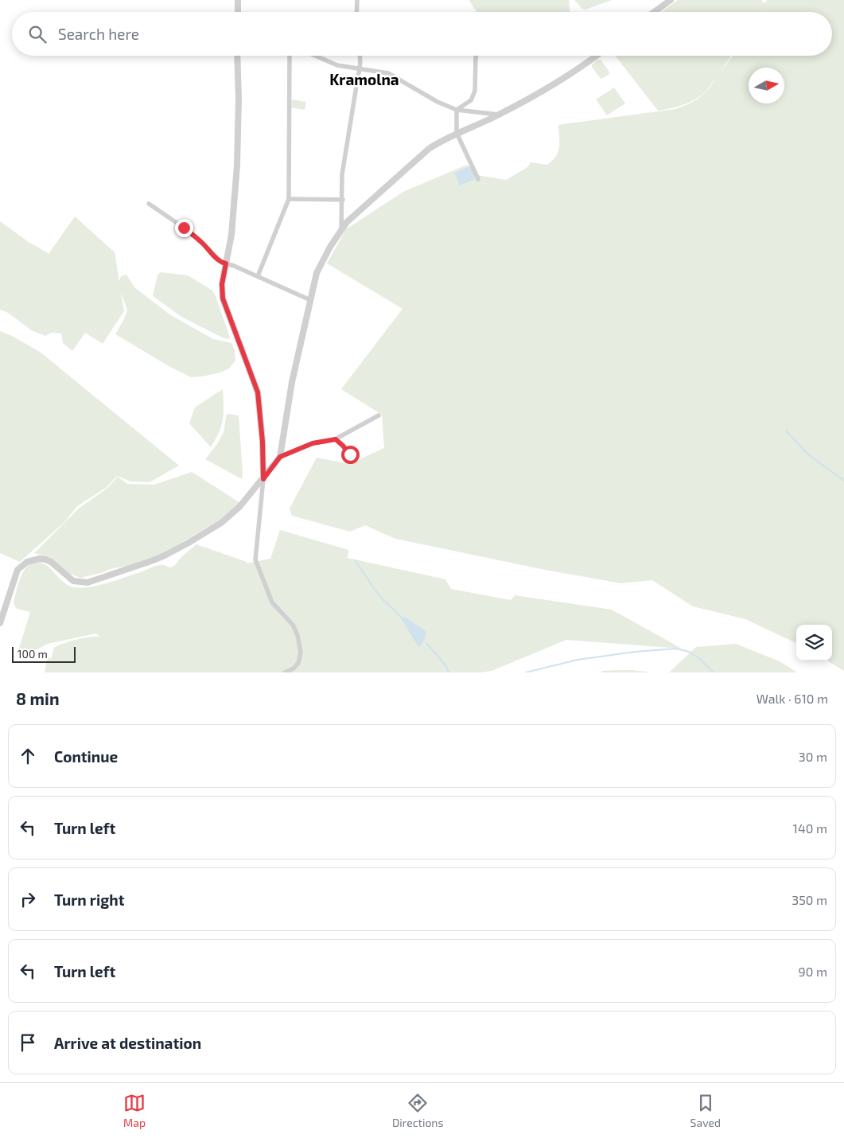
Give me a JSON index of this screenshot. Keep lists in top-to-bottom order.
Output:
{
  "districts": ["Kramolna"],
  "scale_bar": "100 m",
  "north": "right",
  "page": {
    "search": "Search here",
    "scale": "100 m",
    "heading": ["8 min", "Walk · 610 m"],
    "list": [
      ["Continue", "30 m"],
      ["Turn left", "140 m"],
      ["Turn right", "350 m"],
      ["Turn left", "90 m"],
      "Arrive at destination"
    ],
    "nav": ["Map", "Directions", "Saved"]
  }
}
